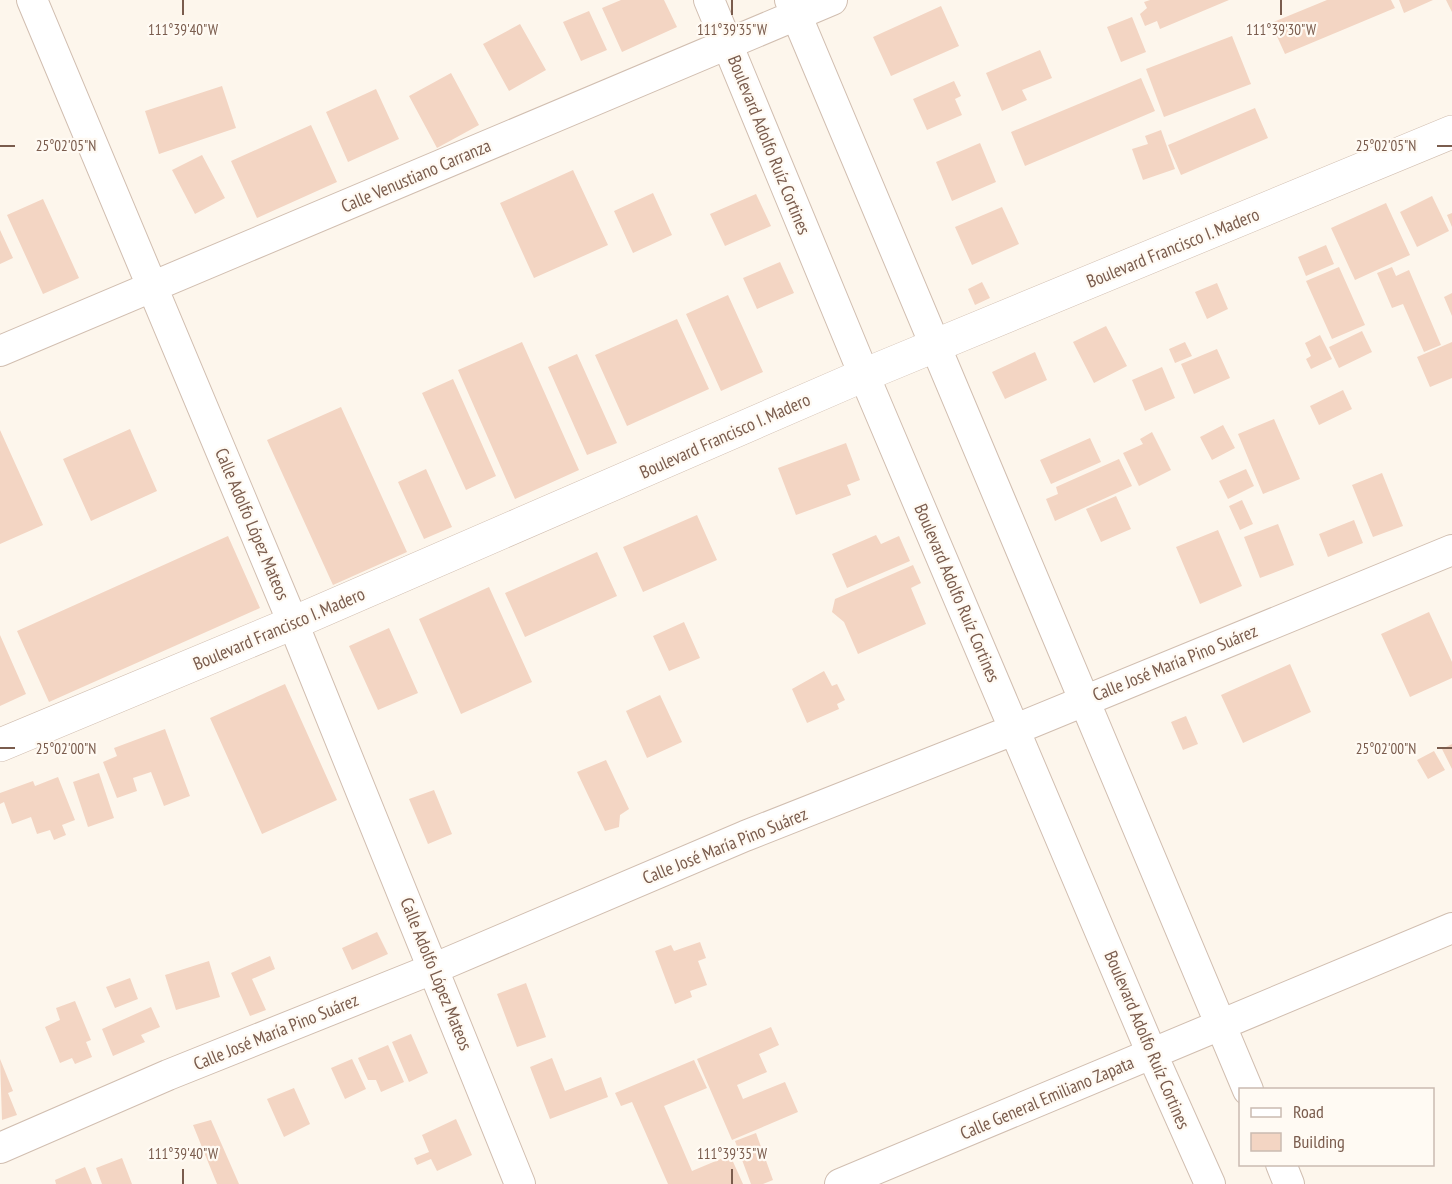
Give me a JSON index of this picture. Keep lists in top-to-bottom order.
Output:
{
  "streets": {
    "street": [
      "Boulevard Adolfo Ruíz Cortines",
      "Calle Venustiano Carranza",
      "Boulevard Francisco I. Madero",
      "Calle Adolfo López Mateos",
      "Calle José María Pino Suárez",
      "Calle General Emiliano Zapata"
    ]
  },
  "crossings": [
    ["Boulevard Adolfo Ruíz Cortines", "Calle Venustiano Carranza"],
    ["Boulevard Adolfo Ruíz Cortines", "Boulevard Francisco I. Madero"],
    ["Boulevard Adolfo Ruíz Cortines", "Calle José María Pino Suárez"],
    ["Boulevard Adolfo Ruíz Cortines", "Calle General Emiliano Zapata"],
    ["Calle Venustiano Carranza", "Calle Adolfo López Mateos"],
    ["Boulevard Francisco I. Madero", "Calle Adolfo López Mateos"],
    ["Calle Adolfo López Mateos", "Calle José María Pino Suárez"]
  ],
  "legend": ["Road", "Building"],
  "coordinates": [
    "111°39'40\"W",
    "111°39'35\"W",
    "111°39'30\"W",
    "25°02'05\"N",
    "25°02'00\"N"
  ]
}
